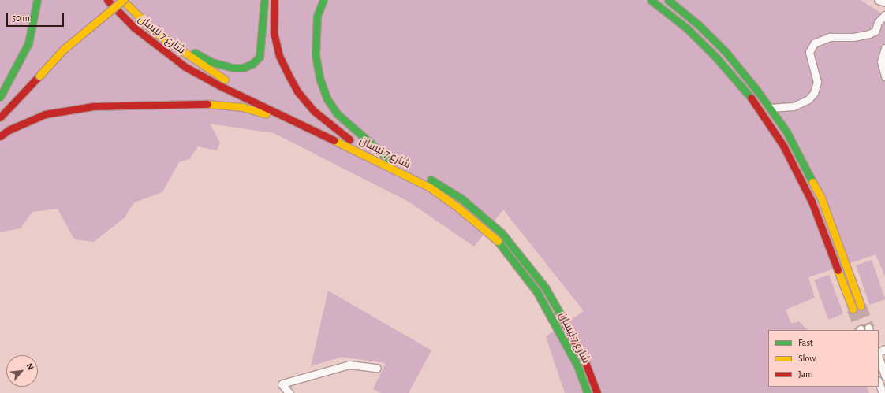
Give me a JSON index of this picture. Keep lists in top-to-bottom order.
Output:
{
  "streets": {
    "main road": ["شارع 7 نيسان"]
  },
  "legend": ["Fast", "Slow", "Jam"],
  "scale_bar": "50 m",
  "north": "top right"
}
